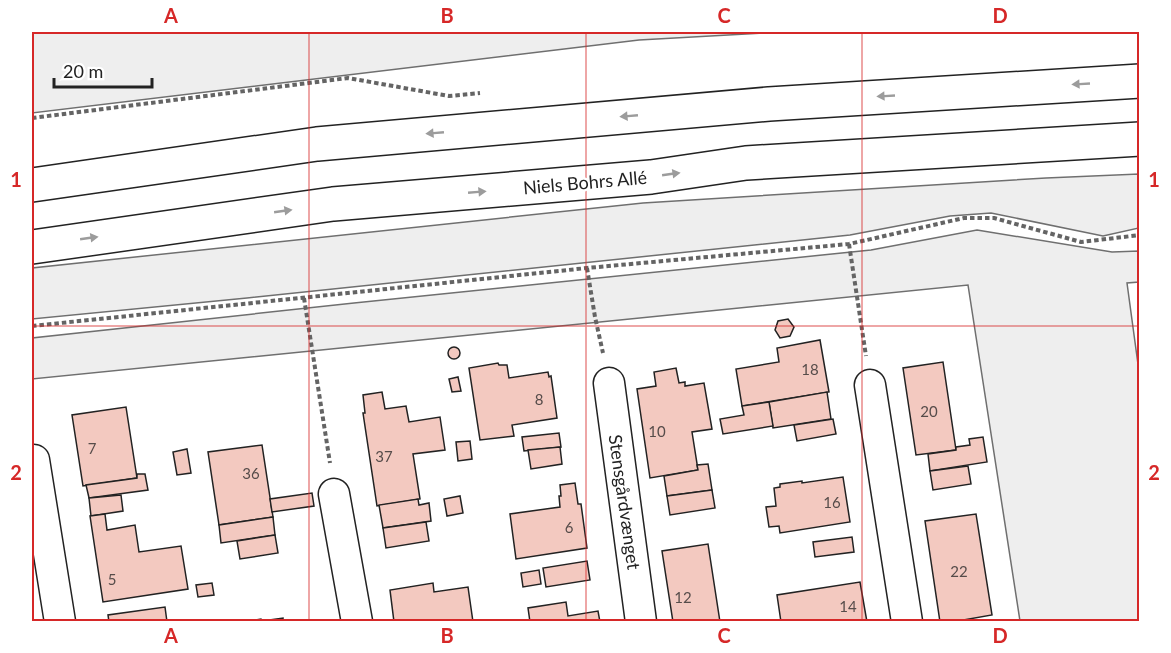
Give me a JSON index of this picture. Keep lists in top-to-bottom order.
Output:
{
  "streets": {
    "street": ["Niels Bohrs Allé", "Stensgårdvænget"]
  },
  "house_numbers": [
    "18",
    "8",
    "20",
    "10",
    "7",
    "37",
    "36",
    "16",
    "6",
    "22",
    "5",
    "12",
    "14"
  ],
  "scale_bar": "20 m",
  "grid": {
    "columns": [
      "A",
      "B",
      "C",
      "D"
    ],
    "rows": ["1", "2"]
  }
}
